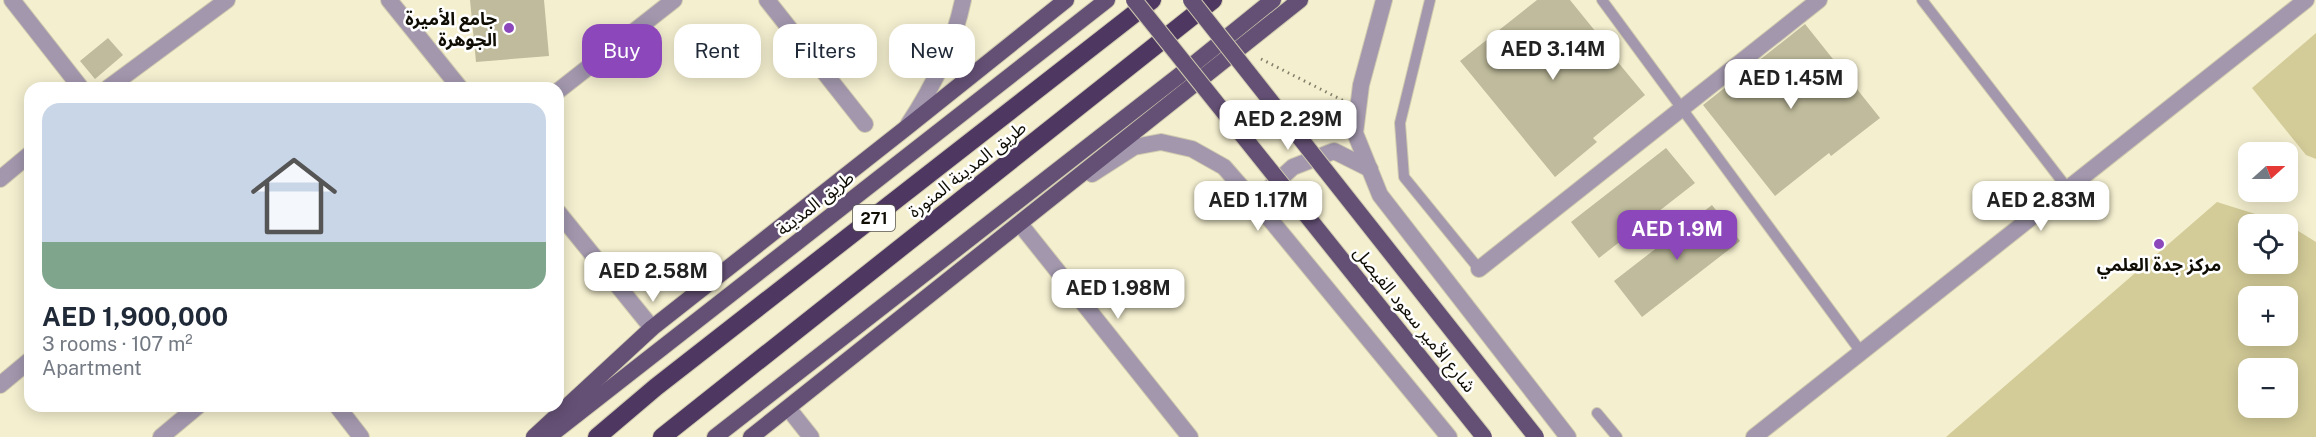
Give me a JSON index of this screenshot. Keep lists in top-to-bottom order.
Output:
{
  "streets": {
    "highway": ["طريق المدينة المنورة", "271"],
    "main road": ["طريق المدينة", "شارع الأمير سعود الفيصل"]
  },
  "places": ["جامع الأميرة الجوهرة", "مركز جدة العلمي"],
  "north": "right",
  "page": {
    "chip": [
      "Buy",
      "Rent",
      "Filters",
      "New"
    ],
    "price": [
      "AED 3.14M",
      "AED 1.45M",
      "AED 2.29M",
      "AED 1.17M",
      "AED 2.83M",
      "AED 1.9M",
      "AED 2.58M",
      "AED 1.98M"
    ],
    "list": [
      {
        "name": "AED 1,900,000",
        "note": "3 rooms · 107 m² · Apartment"
      }
    ],
    "map_buttons": ["+", "−"]
  }
}
